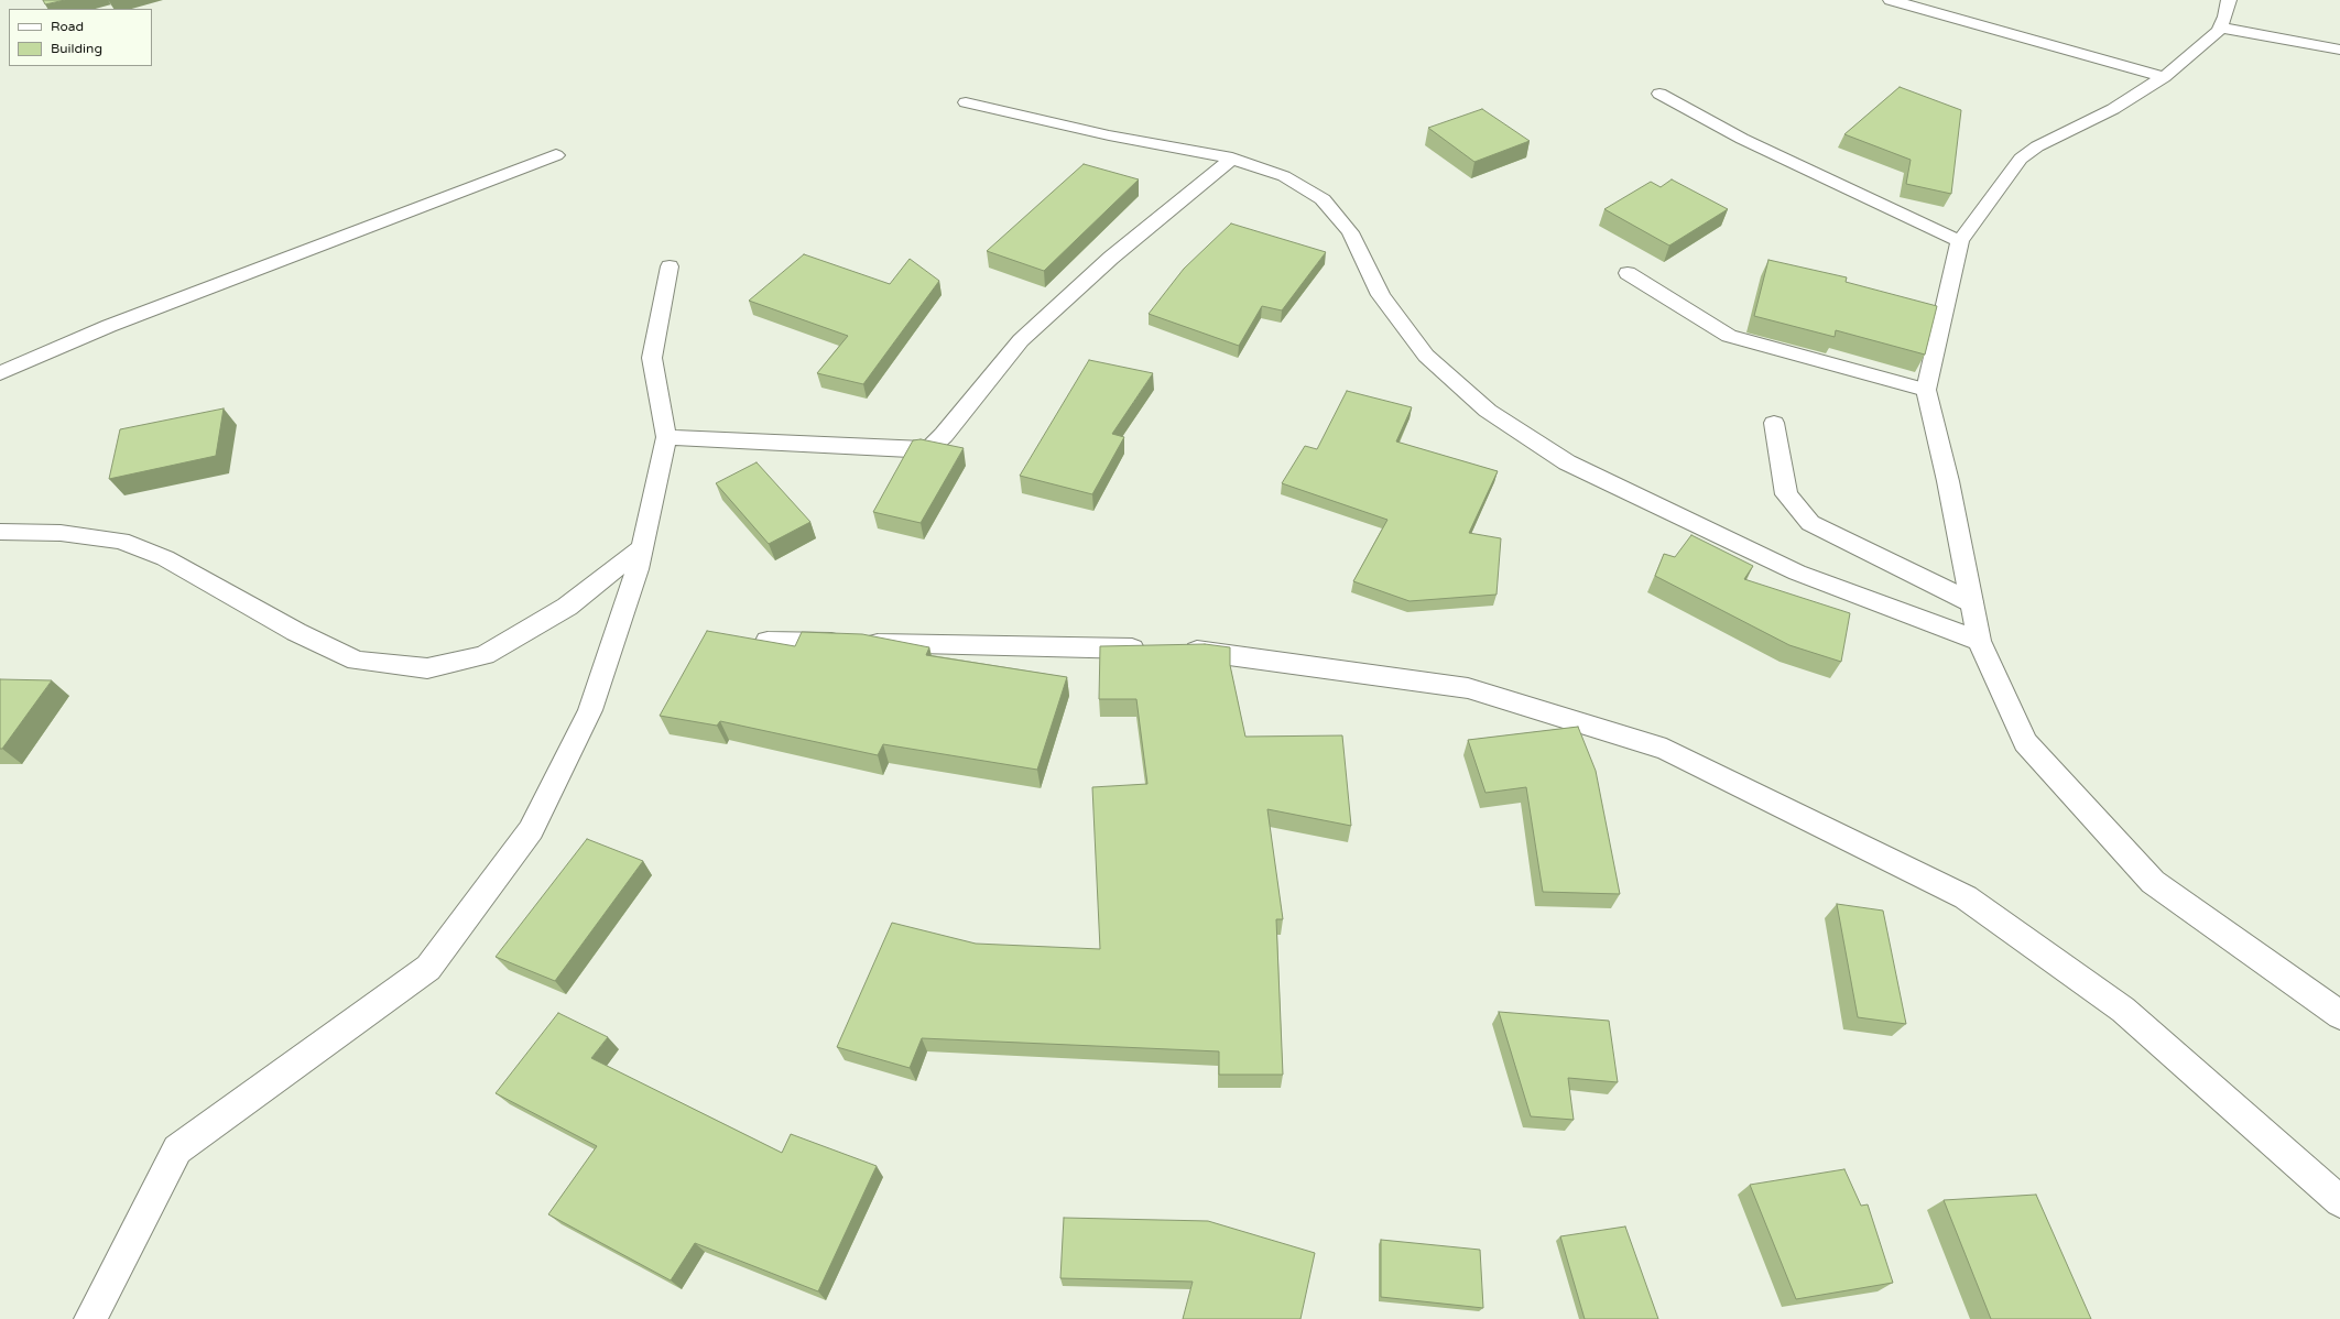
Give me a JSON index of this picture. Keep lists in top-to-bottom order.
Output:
{
  "legend": ["Road", "Building"]
}
